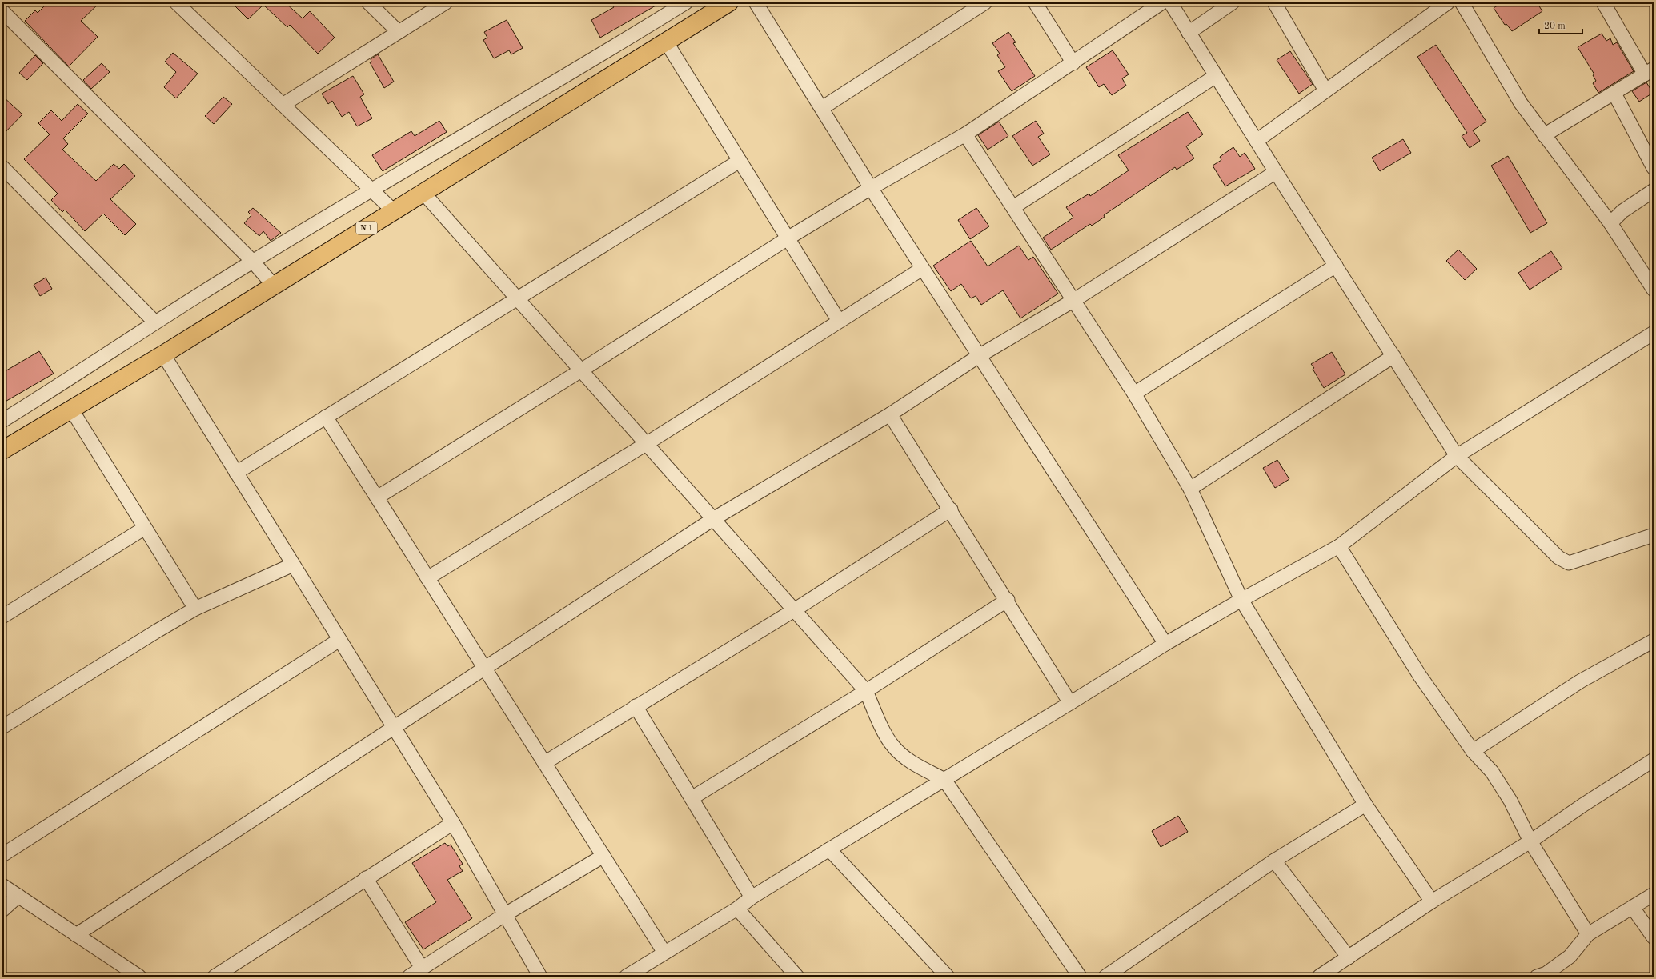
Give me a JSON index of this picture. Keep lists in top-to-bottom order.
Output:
{
  "streets": {
    "highway": ["N 1"]
  },
  "scale_bar": "20 m"
}
